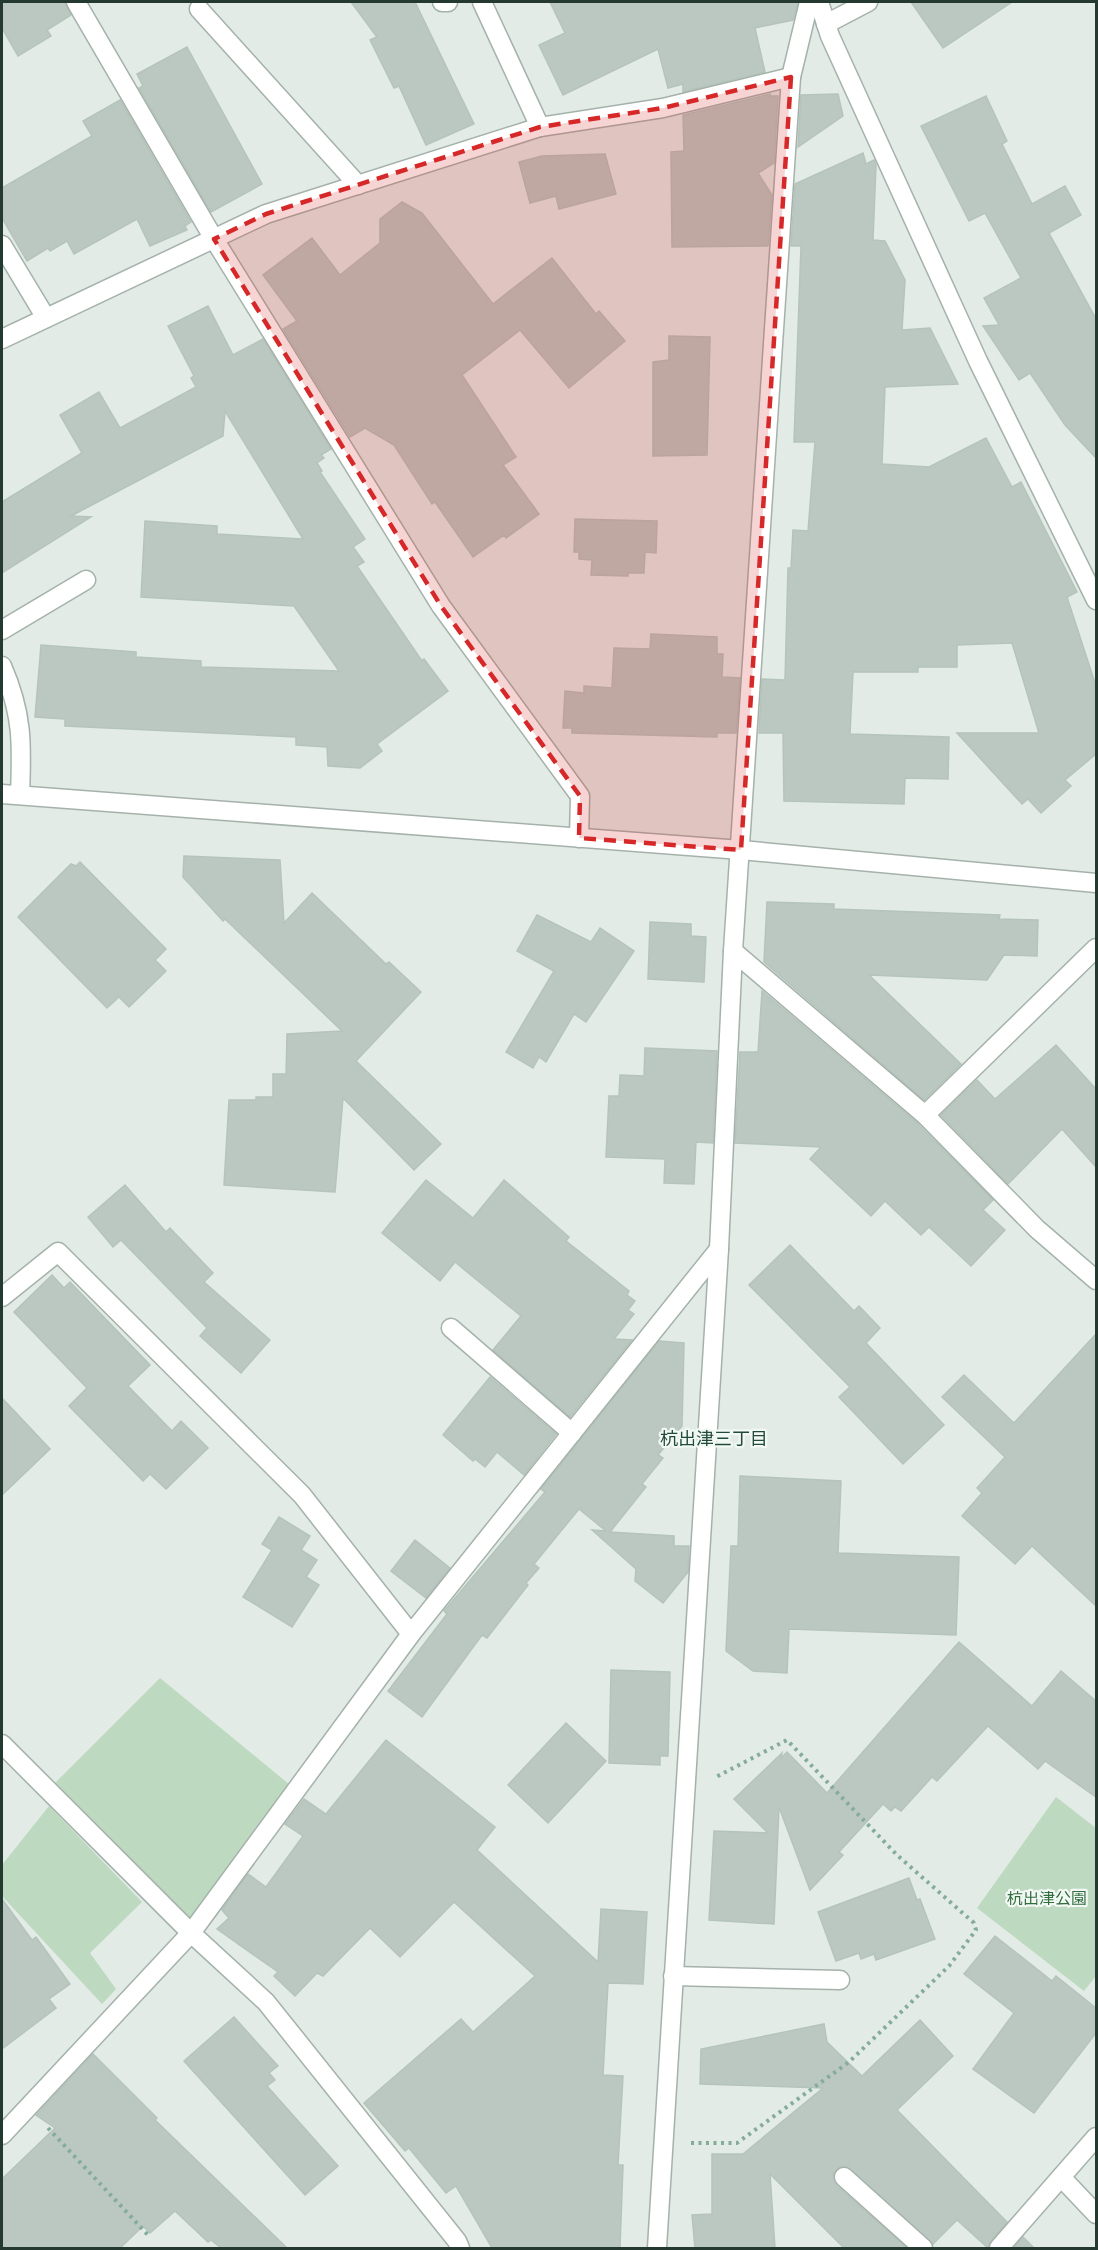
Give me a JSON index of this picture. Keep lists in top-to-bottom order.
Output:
{
  "districts": ["杭出津三丁目"],
  "parks": ["杭出津公園"]
}
